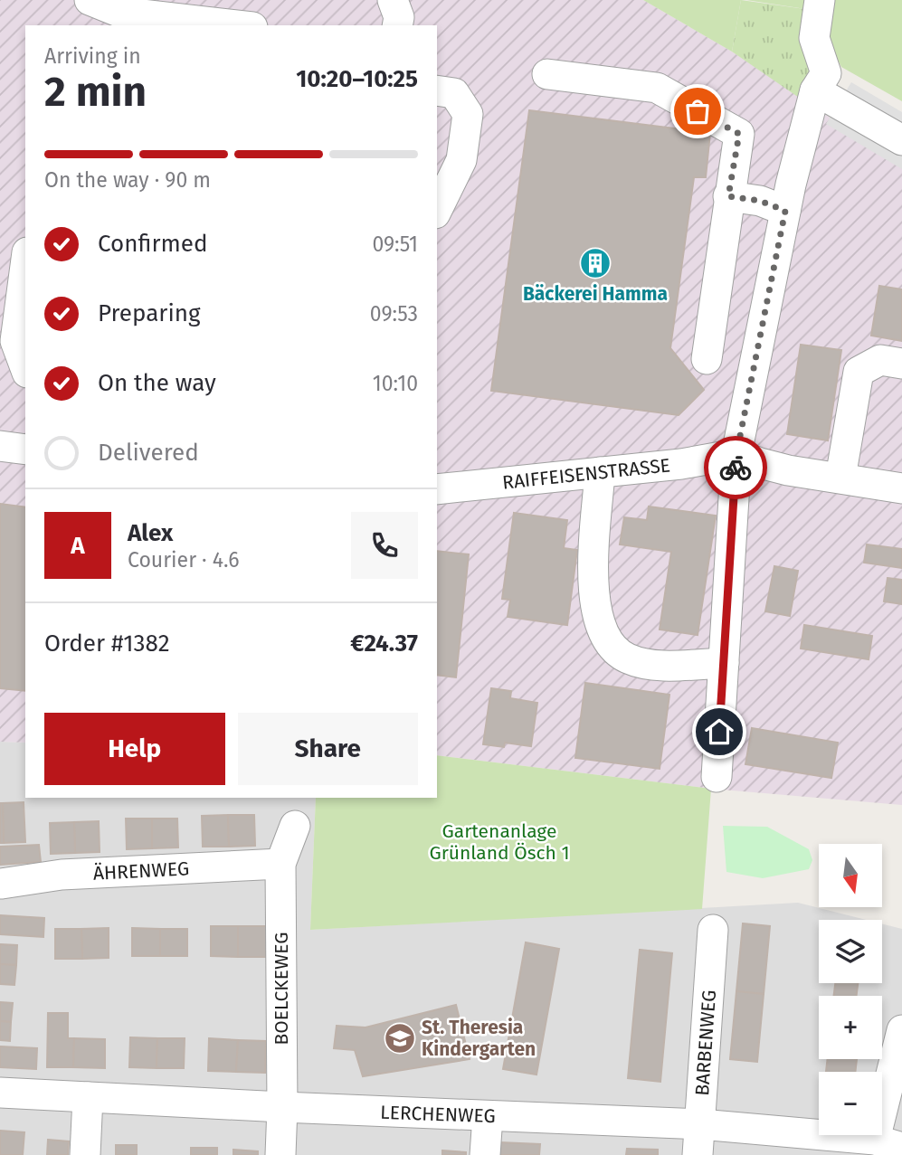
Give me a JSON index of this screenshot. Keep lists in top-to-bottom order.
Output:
{
  "streets": {
    "street": [
      "RAIFFEISENSTRASSE",
      "ÄHRENWEG",
      "BOELCKEWEG",
      "BARBENWEG",
      "LERCHENWEG"
    ]
  },
  "crossings": [
    ["ÄHRENWEG", "BOELCKEWEG"],
    ["BOELCKEWEG", "LERCHENWEG"],
    ["BARBENWEG", "LERCHENWEG"]
  ],
  "parks": ["Gartenanlage Grünland Ösch 1"],
  "places": {
    "building": ["Bäckerei Hamma"],
    "school or university": ["St. Theresia Kindergarten"]
  },
  "north": "bottom",
  "page": {
    "heading": ["2 min", "Arriving in", "10:20–10:25"],
    "panel": [
      "Alex",
      "Courier · 4.6",
      "Order #1382",
      "€24.37"
    ],
    "bar": "On the way · 90 m",
    "list": [
      ["Confirmed", "09:51"],
      ["Preparing", "09:53"],
      ["On the way", "10:10"],
      "Delivered"
    ],
    "round": "A",
    "buttons": ["Help", "Share"],
    "map_buttons": ["+", "−"]
  }
}
